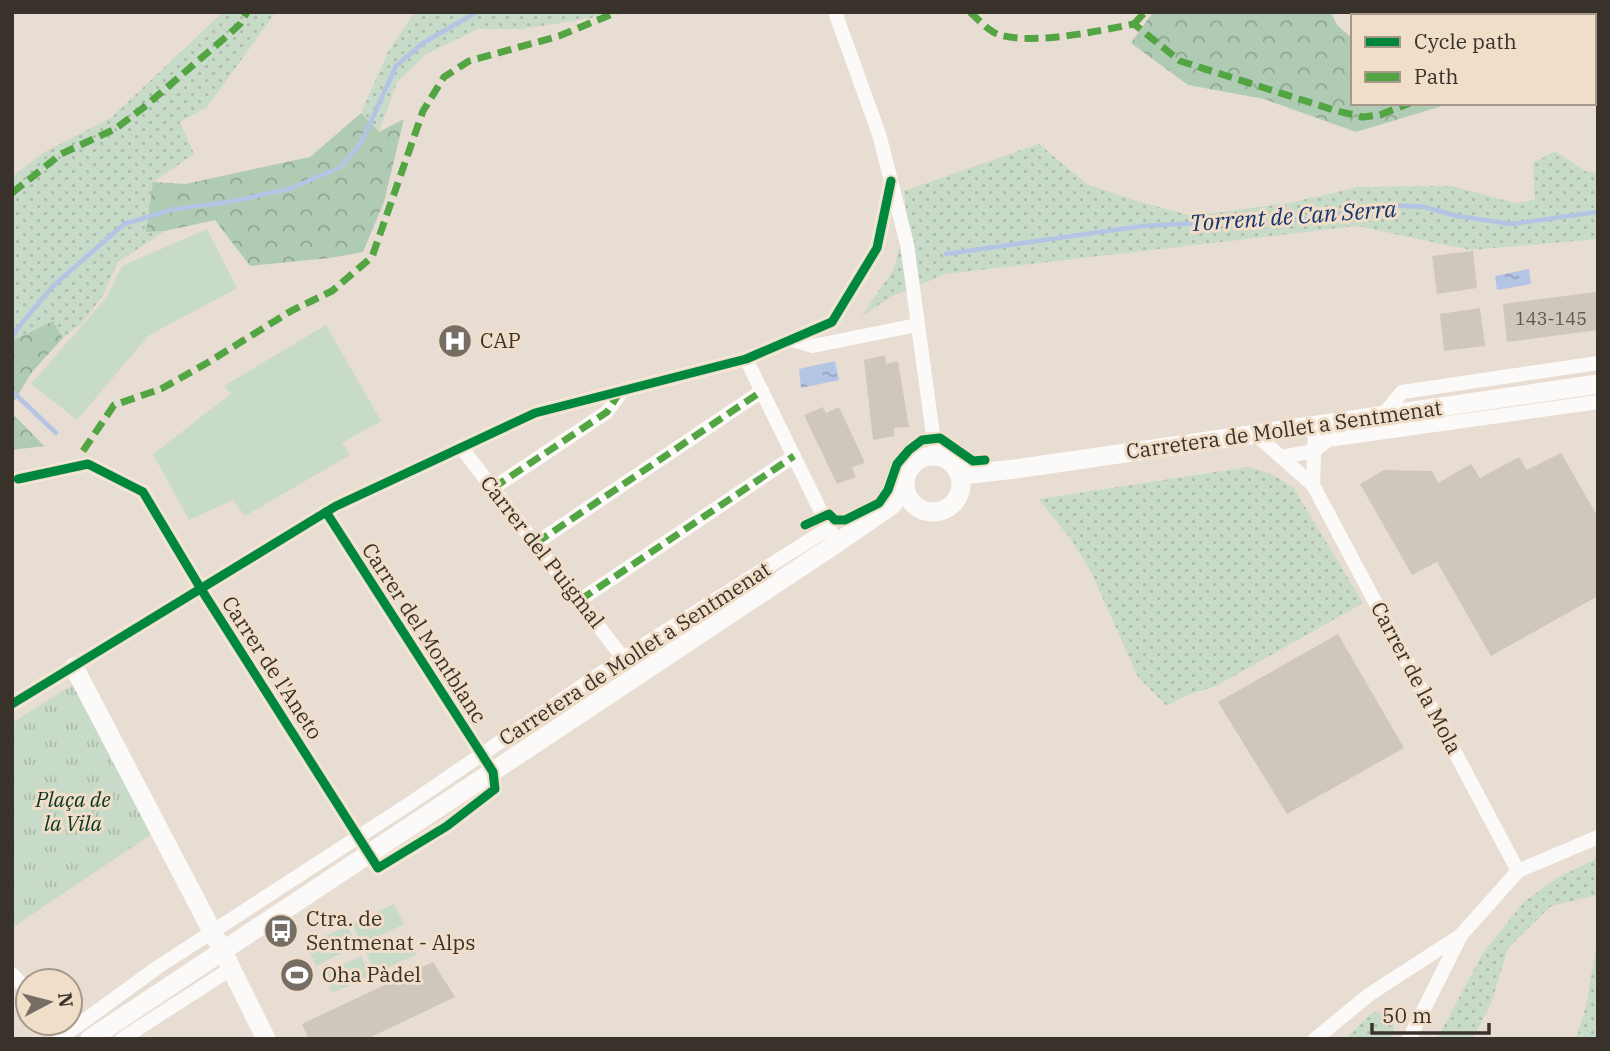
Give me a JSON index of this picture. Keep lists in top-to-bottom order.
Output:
{
  "streets": {
    "street": [
      "Carretera de Mollet a Sentmenat",
      "Carrer del Puigmal",
      "Carrer del Montblanc",
      "Carrer de l'Aneto",
      "Carrer de la Mola"
    ]
  },
  "crossings": [
    ["Carretera de Mollet a Sentmenat", "Carrer del Puigmal"],
    ["Carretera de Mollet a Sentmenat", "Carrer del Montblanc"],
    ["Carretera de Mollet a Sentmenat", "Carrer de l'Aneto"],
    ["Carretera de Mollet a Sentmenat", "Carrer de la Mola"]
  ],
  "water": ["Torrent de Can Serra"],
  "parks": ["Plaça de la Vila"],
  "places": {
    "hospital": ["CAP"],
    "bus stop": ["Ctra. de Sentmenat - Alps"],
    "sports": ["Oha Pàdel"]
  },
  "house_numbers": ["143-145"],
  "legend": ["Cycle path", "Path"],
  "scale_bar": "50 m",
  "north": "right"
}
